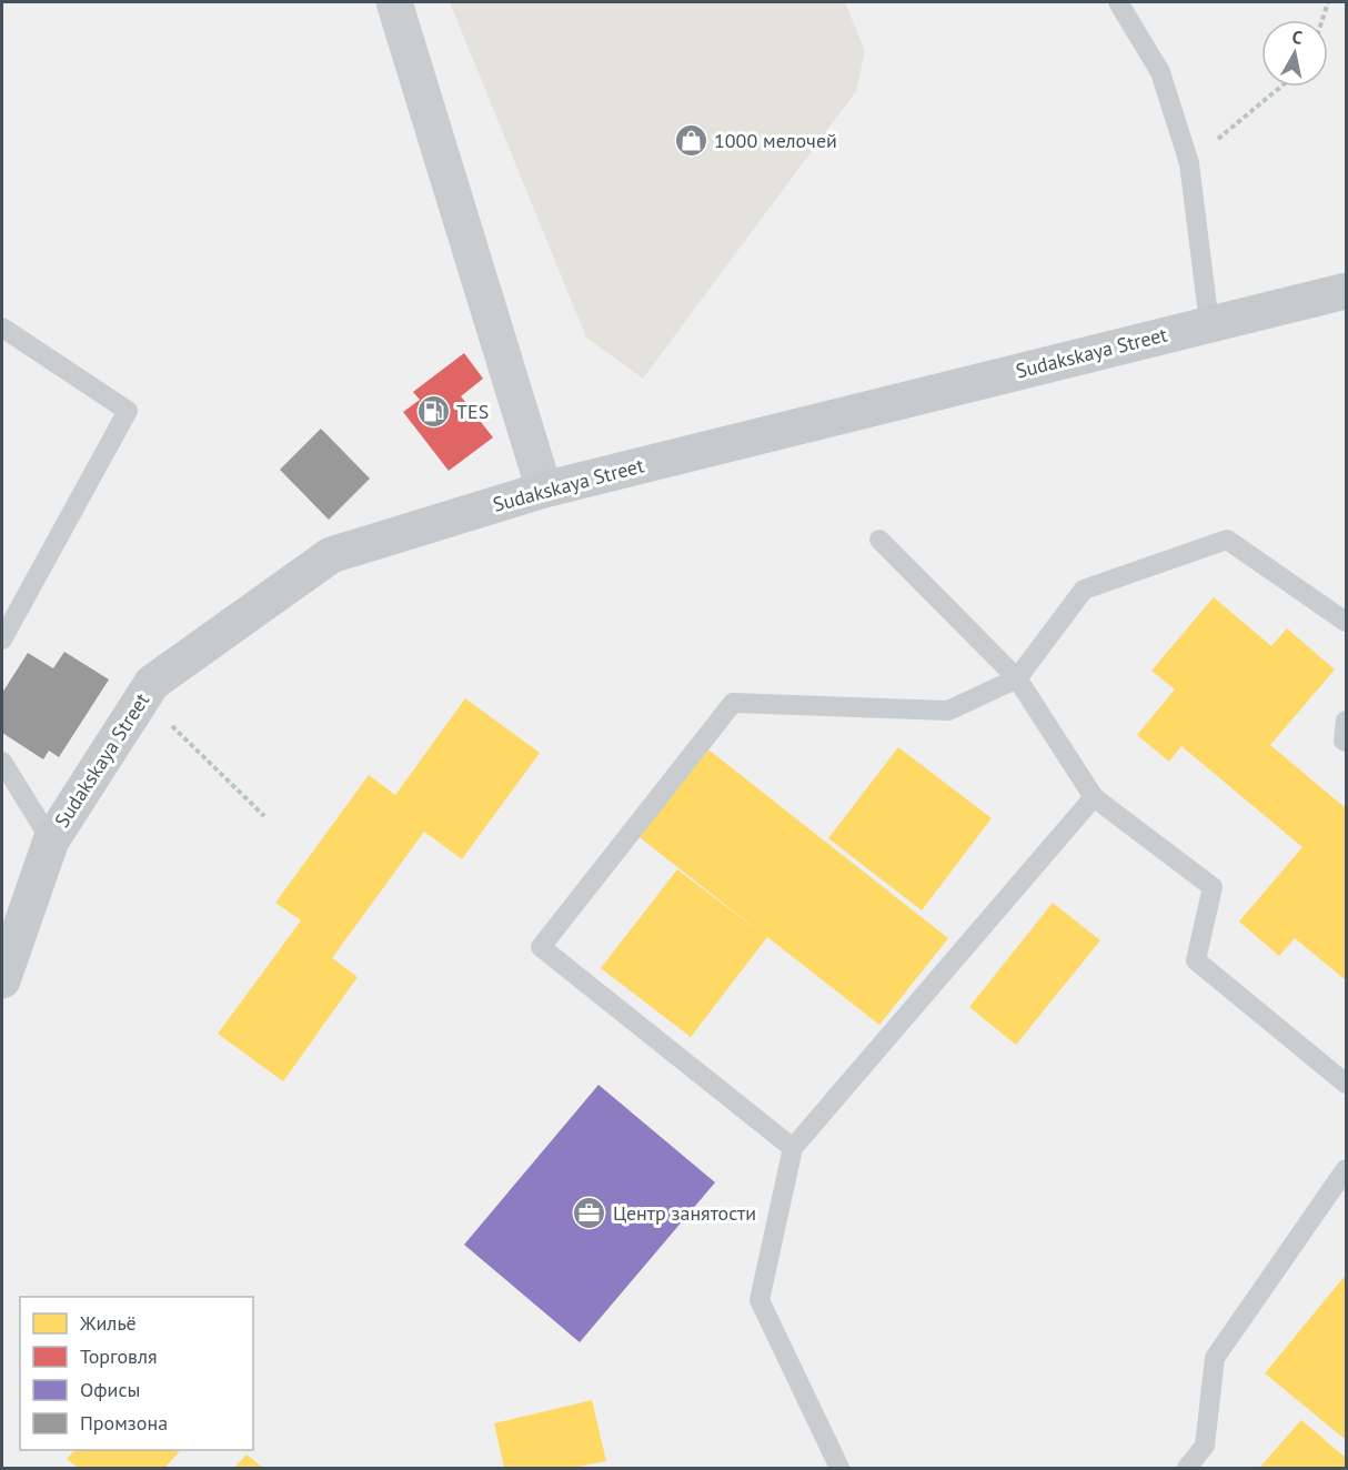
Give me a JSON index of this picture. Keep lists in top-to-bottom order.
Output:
{
  "streets": {
    "main road": ["Sudakskaya Street"]
  },
  "places": {
    "shop": ["1000 мелочей"],
    "fuel station": ["TES"],
    "office": ["Центр занятости"]
  },
  "legend": [
    "Жильё",
    "Торговля",
    "Офисы",
    "Промзона"
  ],
  "north": "top"
}
